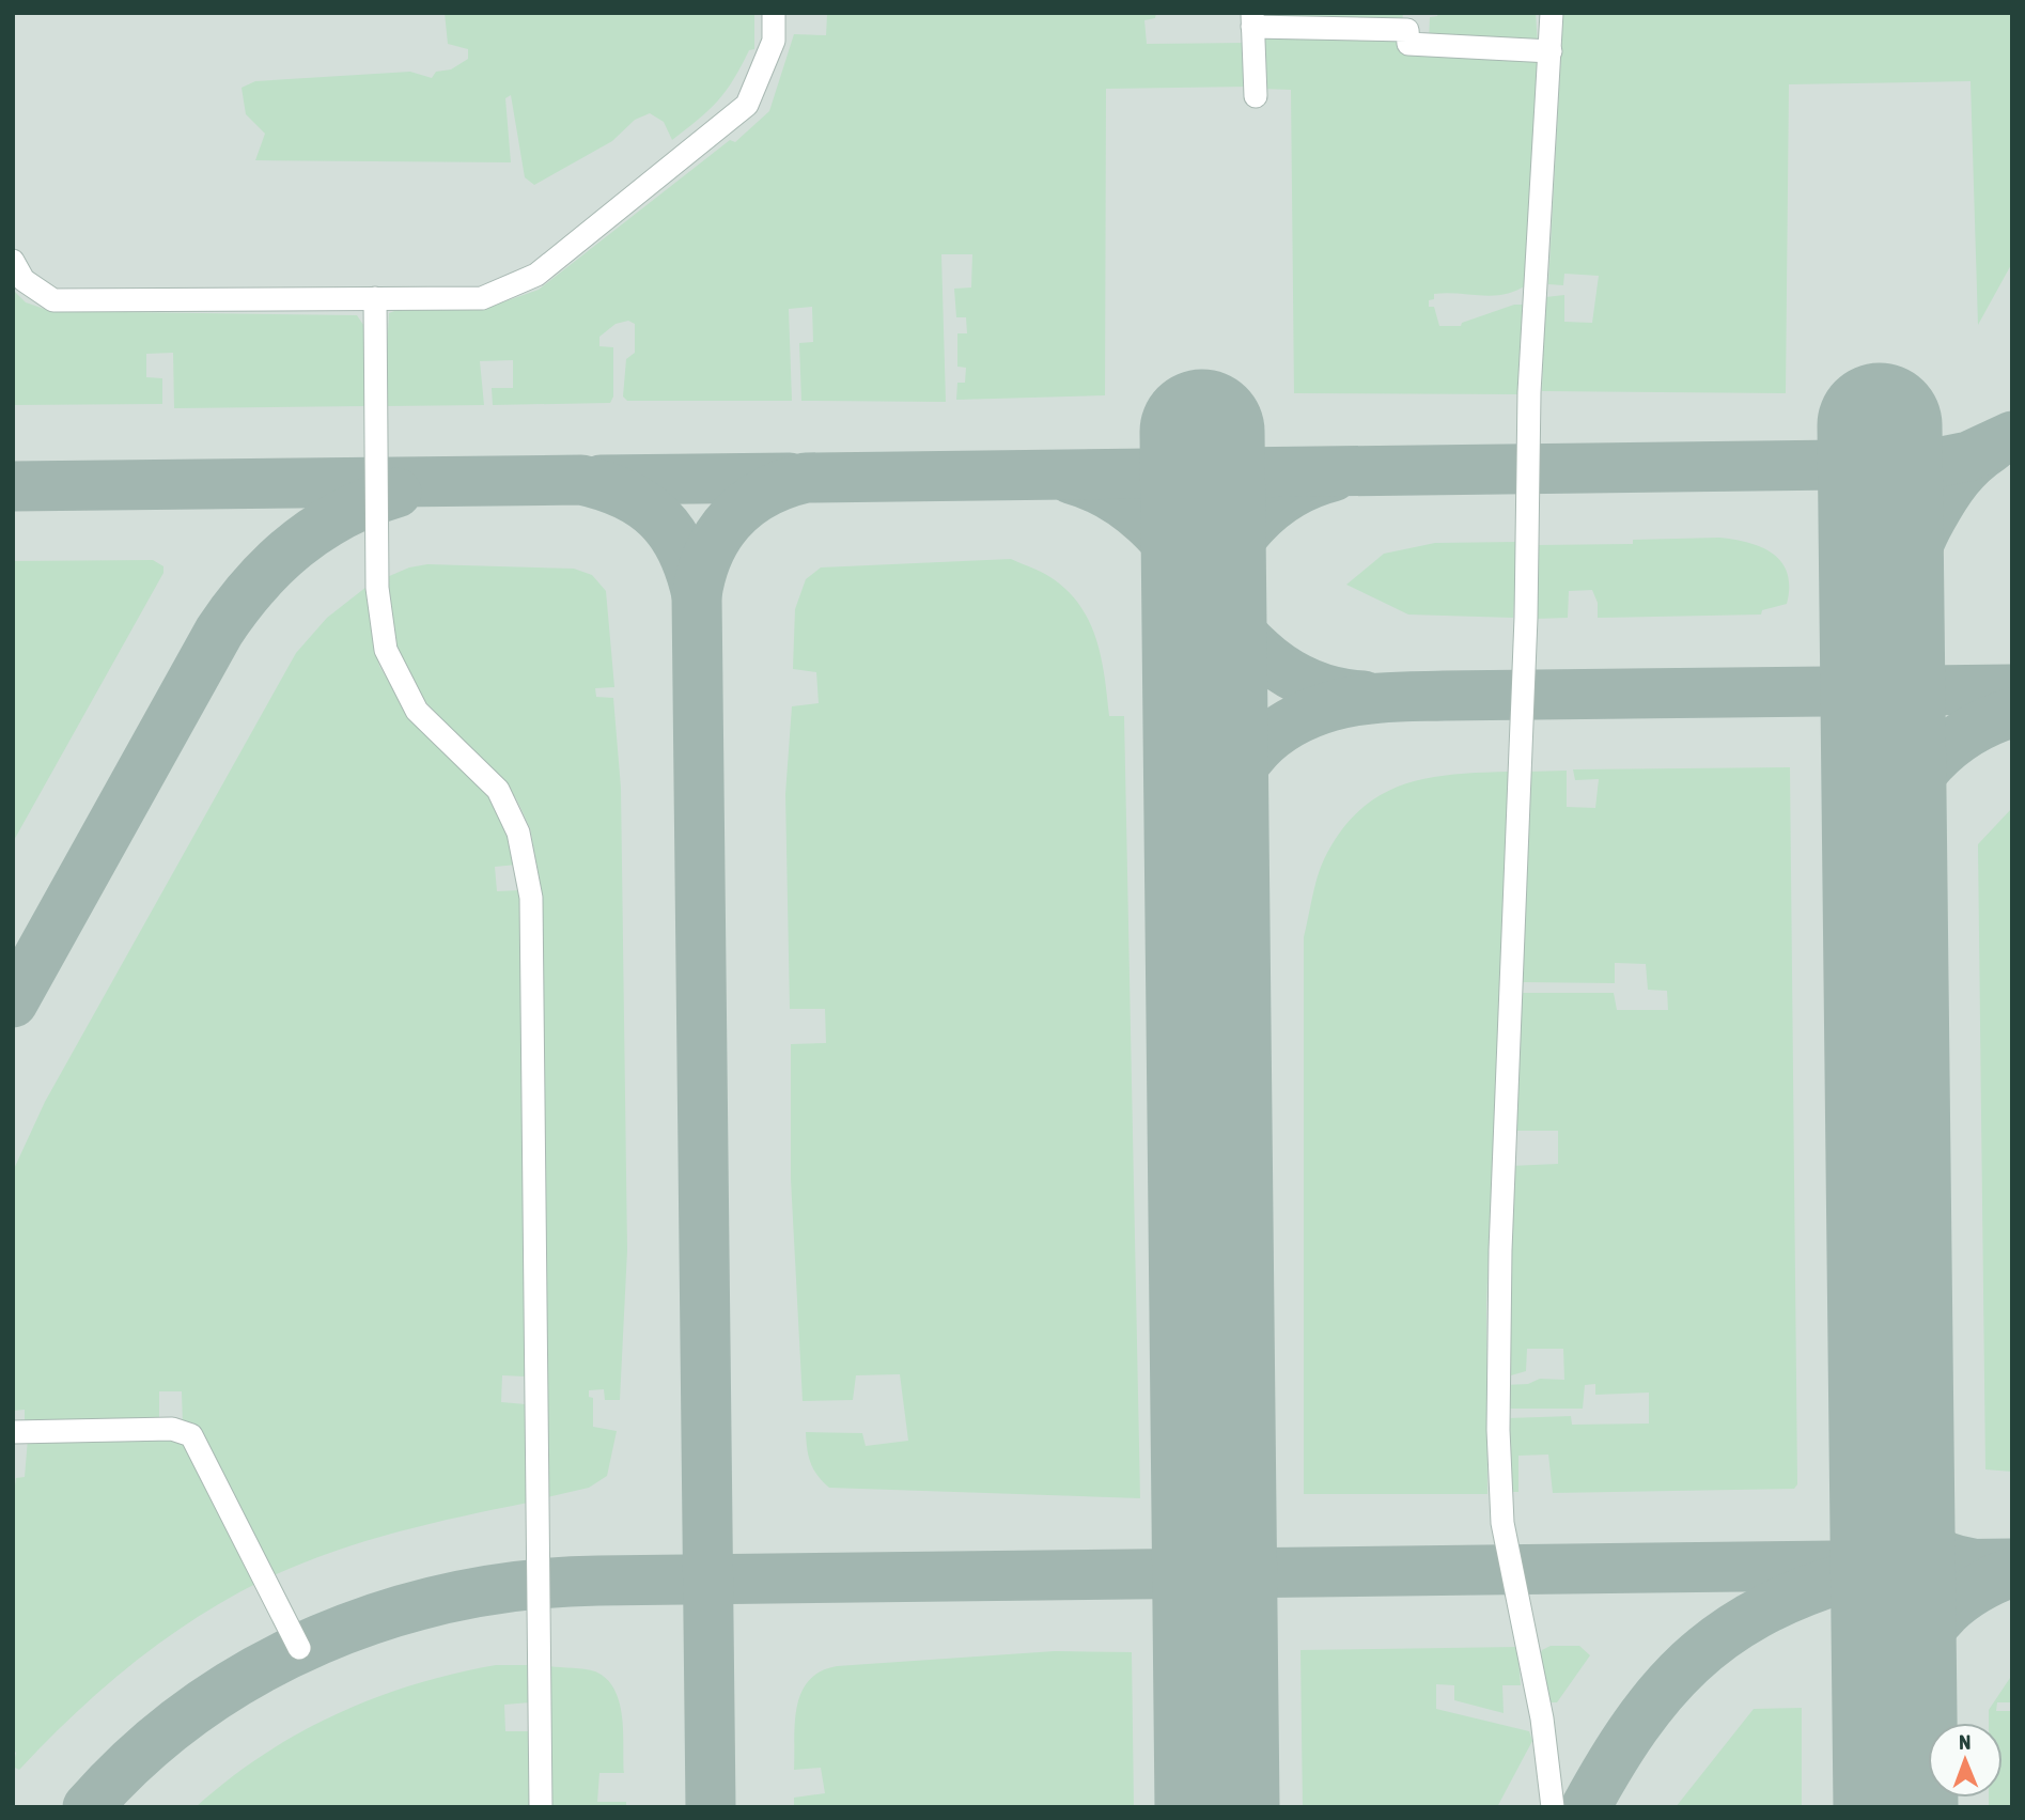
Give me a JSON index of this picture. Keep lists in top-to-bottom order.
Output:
{
  "north": "top"
}
